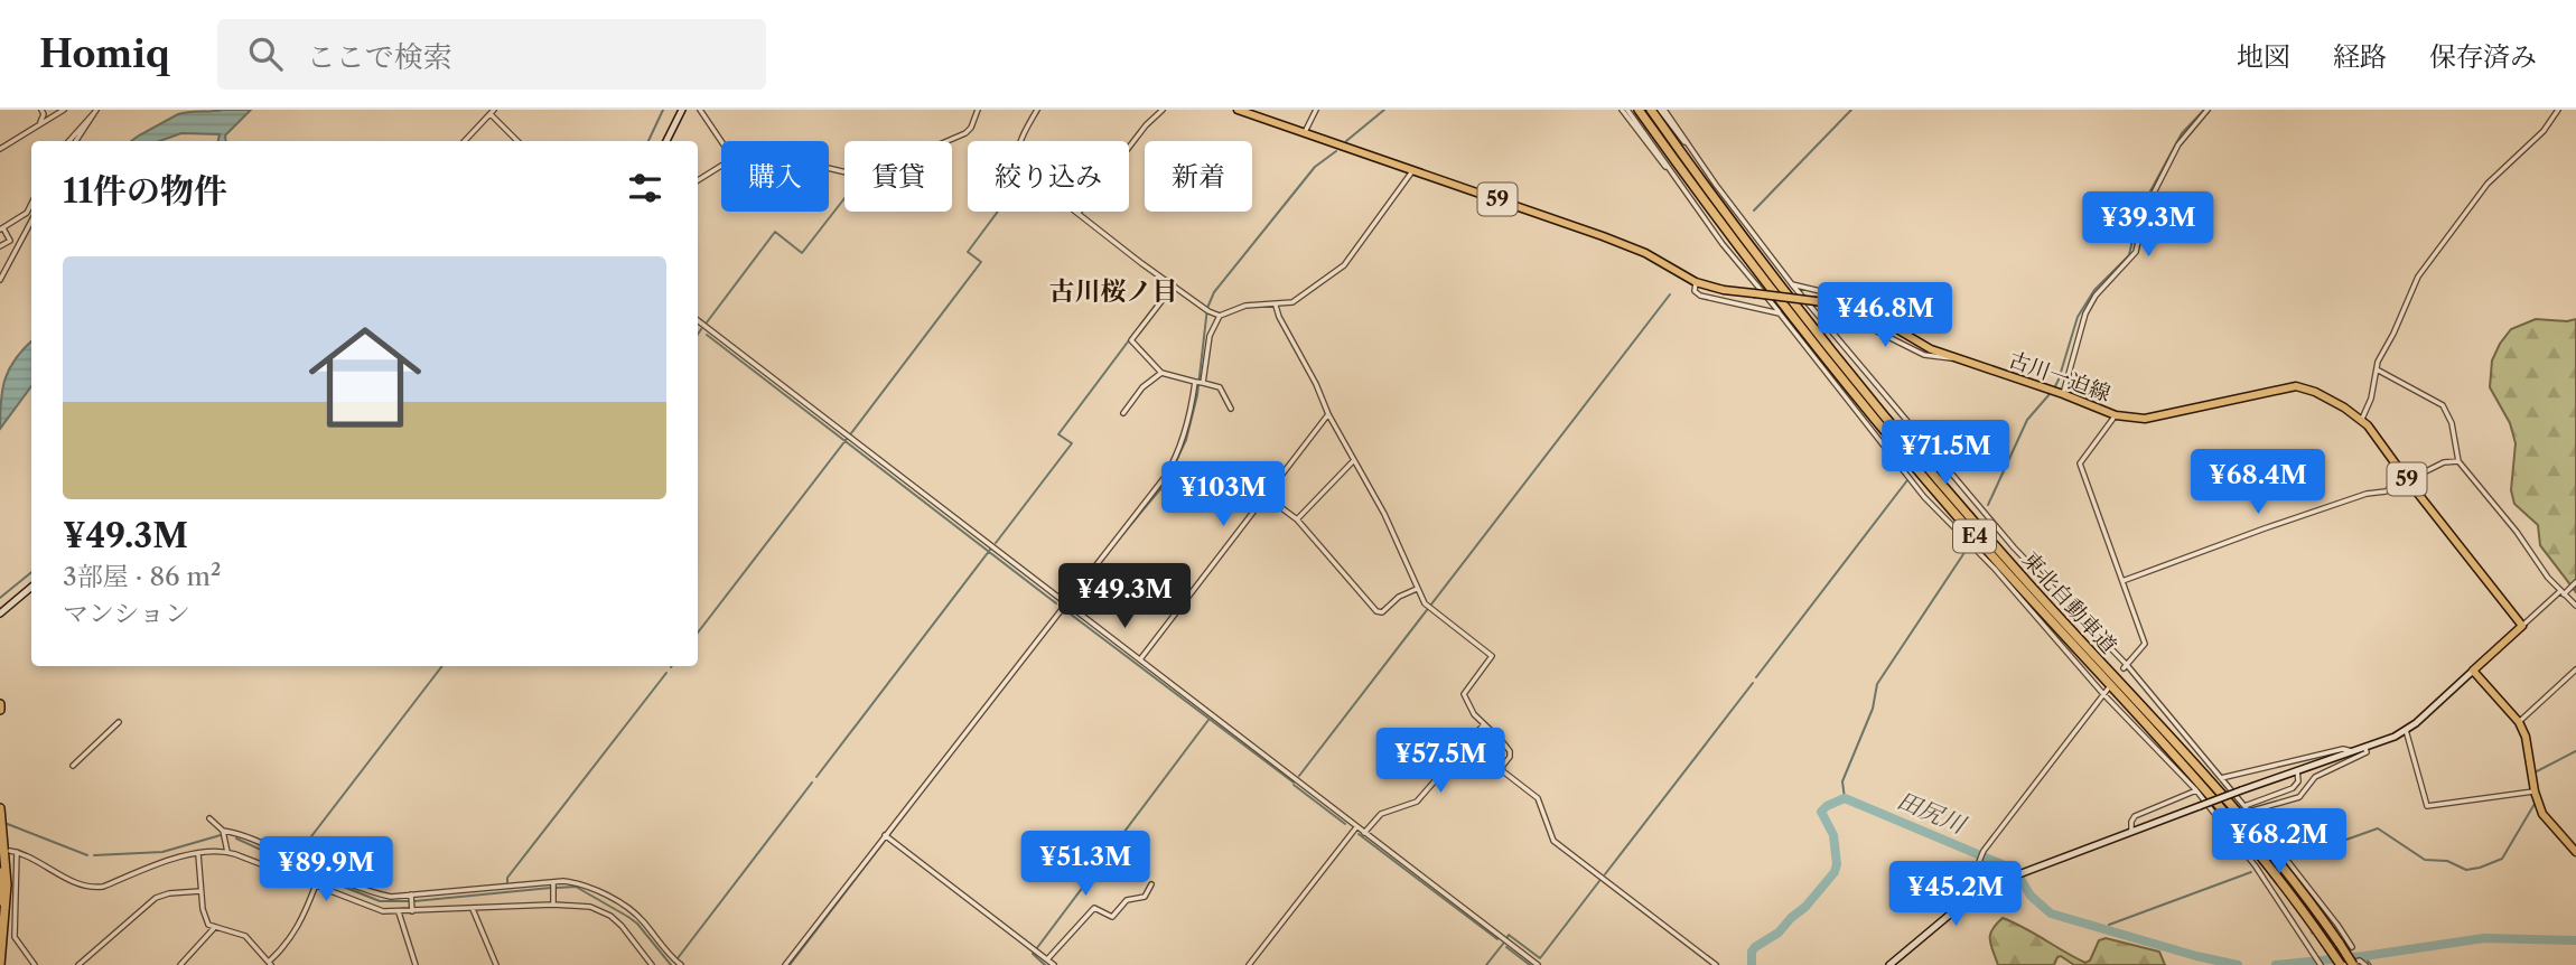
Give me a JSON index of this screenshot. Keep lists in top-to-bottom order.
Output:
{
  "streets": {
    "highway": ["E4", "東北自動車道"],
    "main road": ["59", "古川一迫線"]
  },
  "districts": ["古川桜ノ目"],
  "water": ["田尻川"],
  "page": {
    "header": "Homiq",
    "search": "ここで検索",
    "nav": ["地図", "経路", "保存済み"],
    "chip": [
      "購入",
      "賃貸",
      "絞り込み",
      "新着"
    ],
    "heading": "11件の物件",
    "price": [
      "¥39.3M",
      "¥46.8M",
      "¥71.5M",
      "¥68.4M",
      "¥103M",
      "¥49.3M",
      "¥57.5M",
      "¥68.2M",
      "¥51.3M",
      "¥89.9M",
      "¥45.2M"
    ],
    "list": [
      {
        "name": "¥49.3M",
        "note": "3部屋 · 86 m² · マンション"
      }
    ]
  }
}
